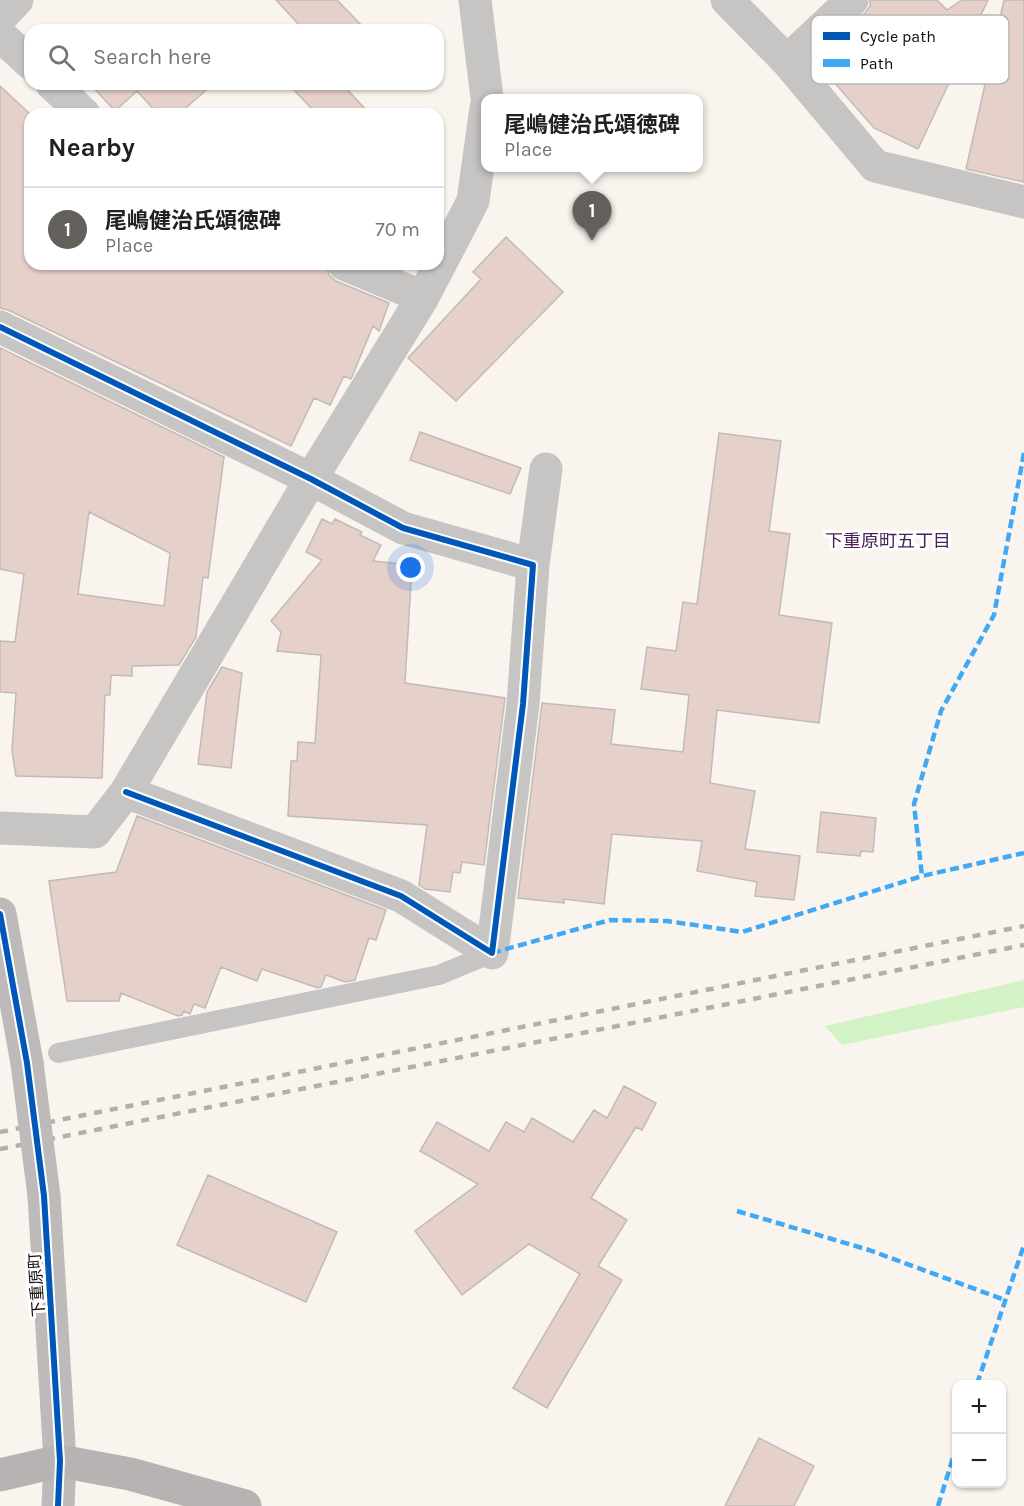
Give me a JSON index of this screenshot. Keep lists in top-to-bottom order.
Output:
{
  "streets": {
    "street": ["下重原町"]
  },
  "districts": ["下重原町五丁目"],
  "legend": ["Cycle path", "Path"],
  "page": {
    "search": "Search here",
    "popup": ["尾嶋健治氏頌徳碑", "Place"],
    "heading": "Nearby",
    "list": [
      {
        "mark": "1",
        "name": "尾嶋健治氏頌徳碑",
        "note": "Place",
        "value": "70 m"
      }
    ],
    "pins": "1",
    "map_buttons": ["+", "−"]
  }
}
